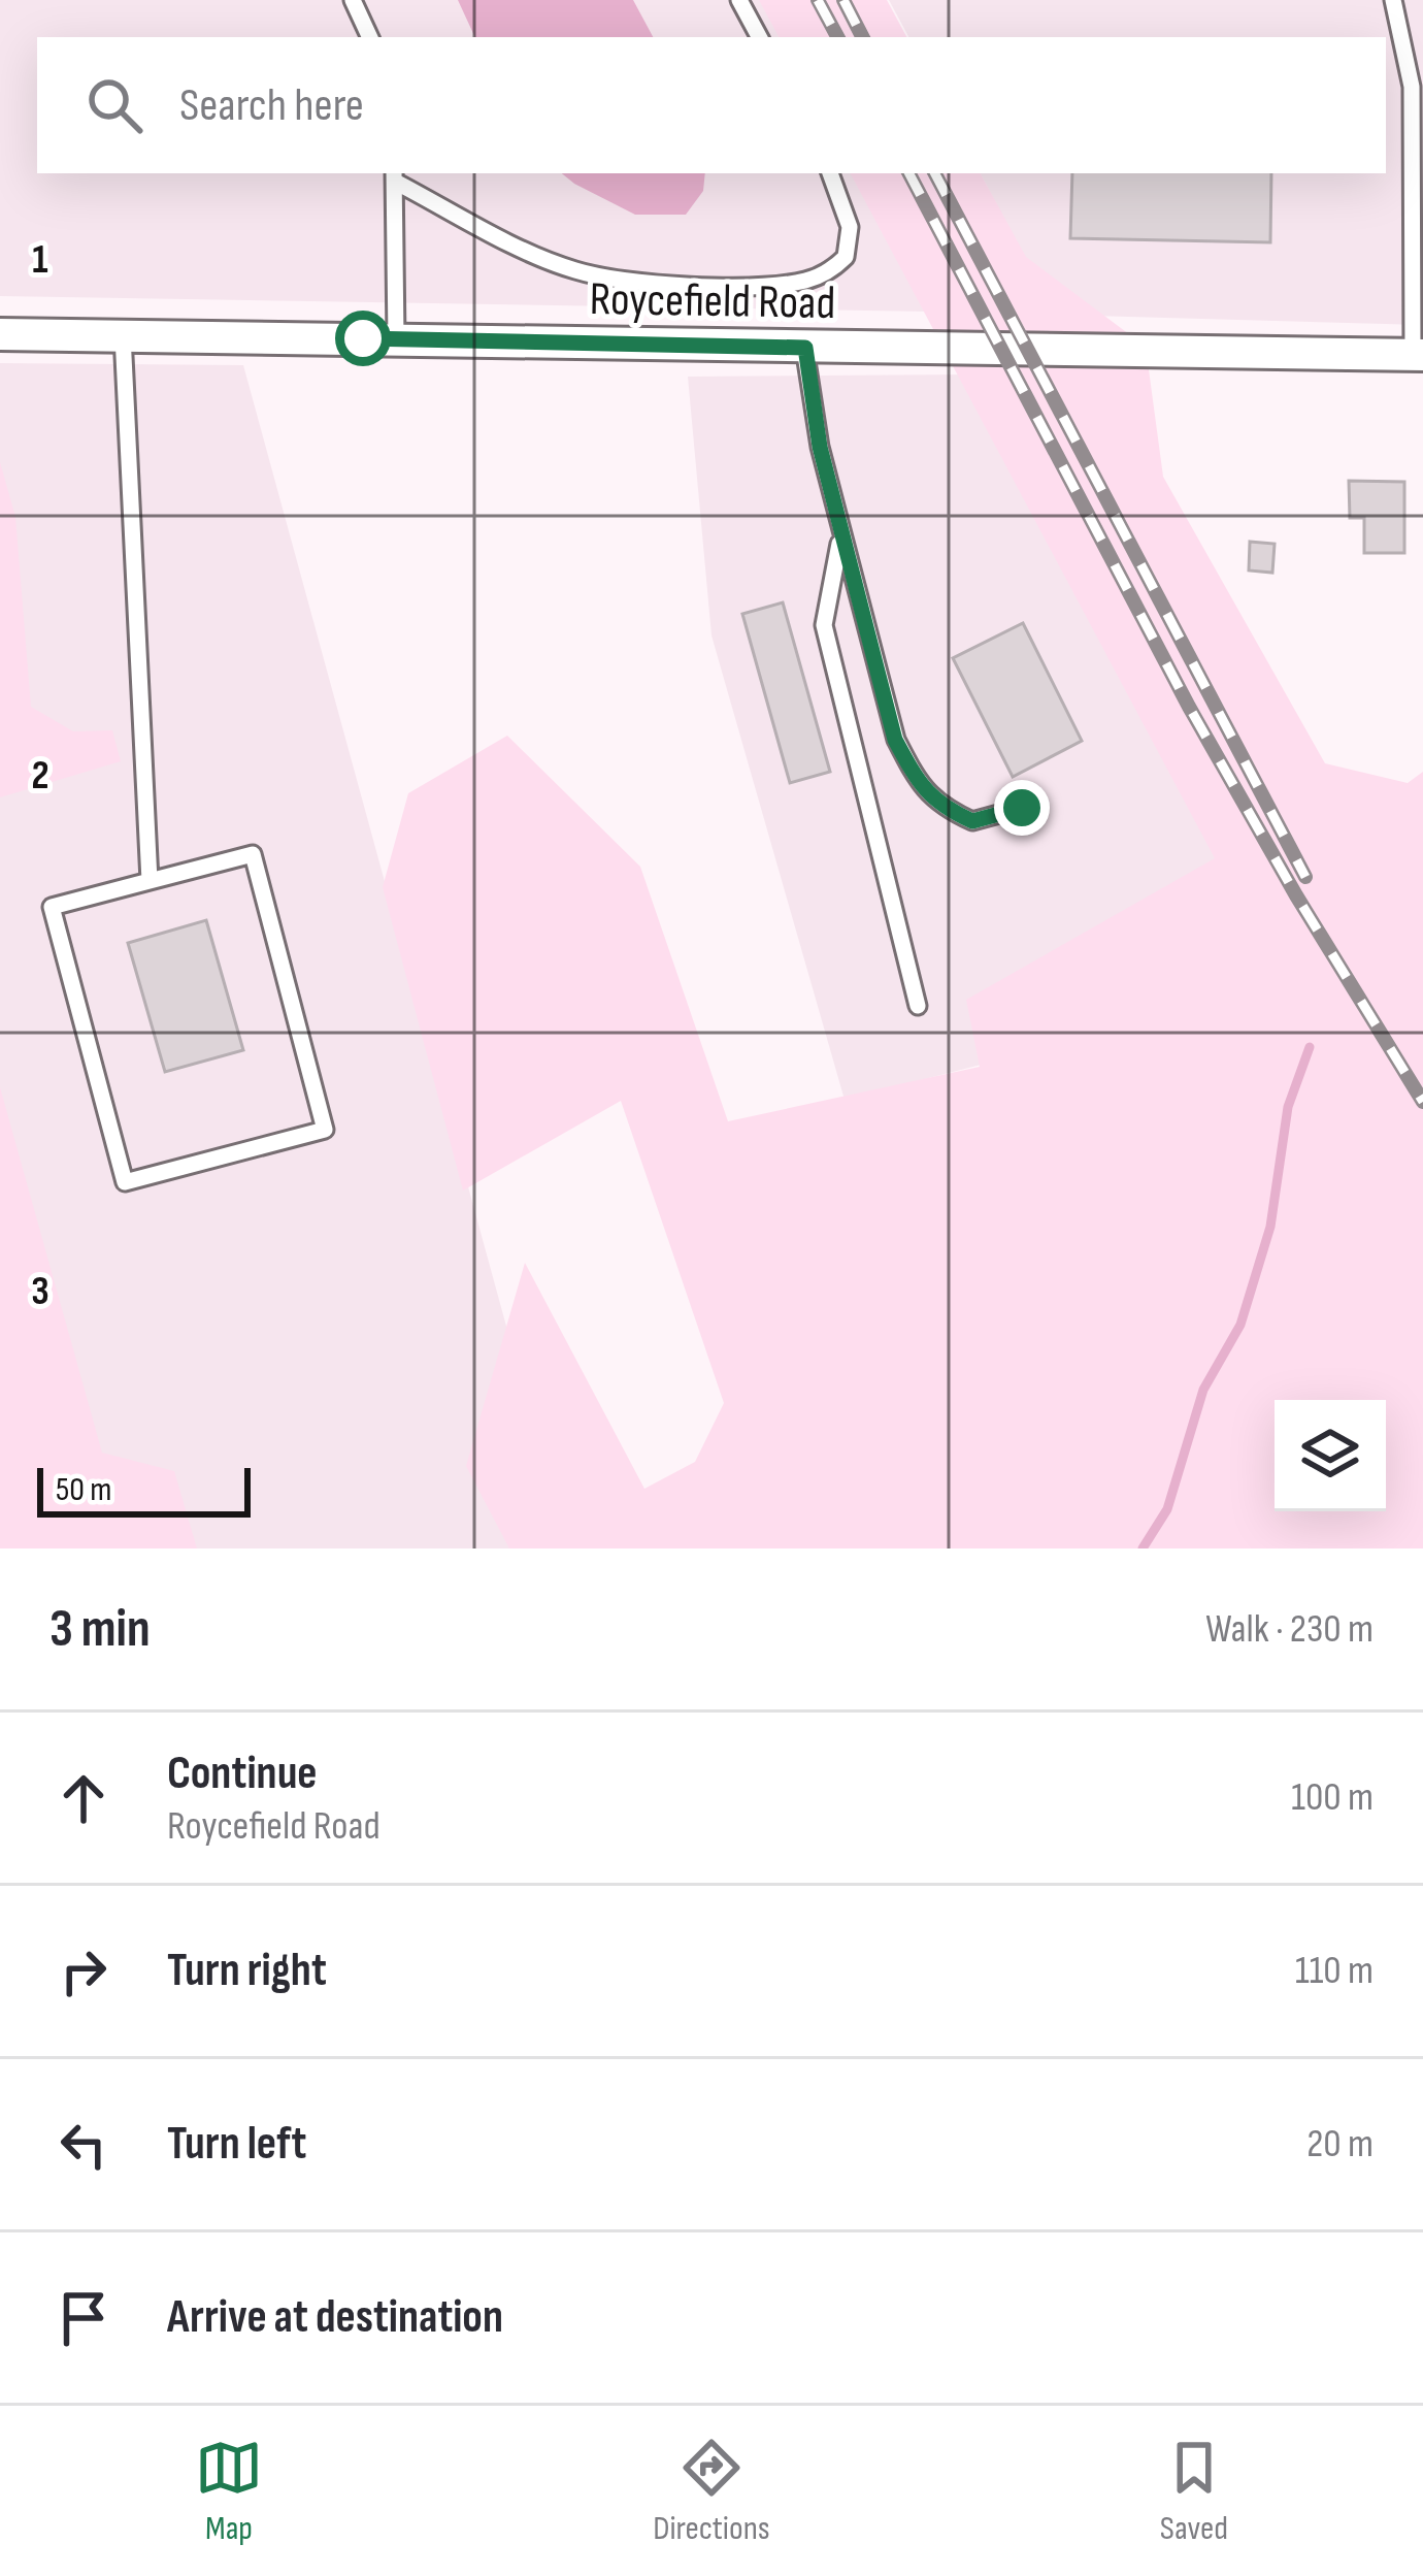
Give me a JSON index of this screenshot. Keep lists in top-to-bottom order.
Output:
{
  "streets": {
    "street": ["Roycefield Road"]
  },
  "scale_bar": "50 m",
  "page": {
    "search": "Search here",
    "scale": "50 m",
    "heading": ["3 min", "Walk · 230 m"],
    "list": [
      ["Continue", "Roycefield Road", "100 m"],
      ["Turn right", "110 m"],
      ["Turn left", "20 m"],
      "Arrive at destination"
    ],
    "nav": ["Map", "Directions", "Saved"]
  },
  "grid": {
    "rows": ["1", "2", "3"]
  }
}
